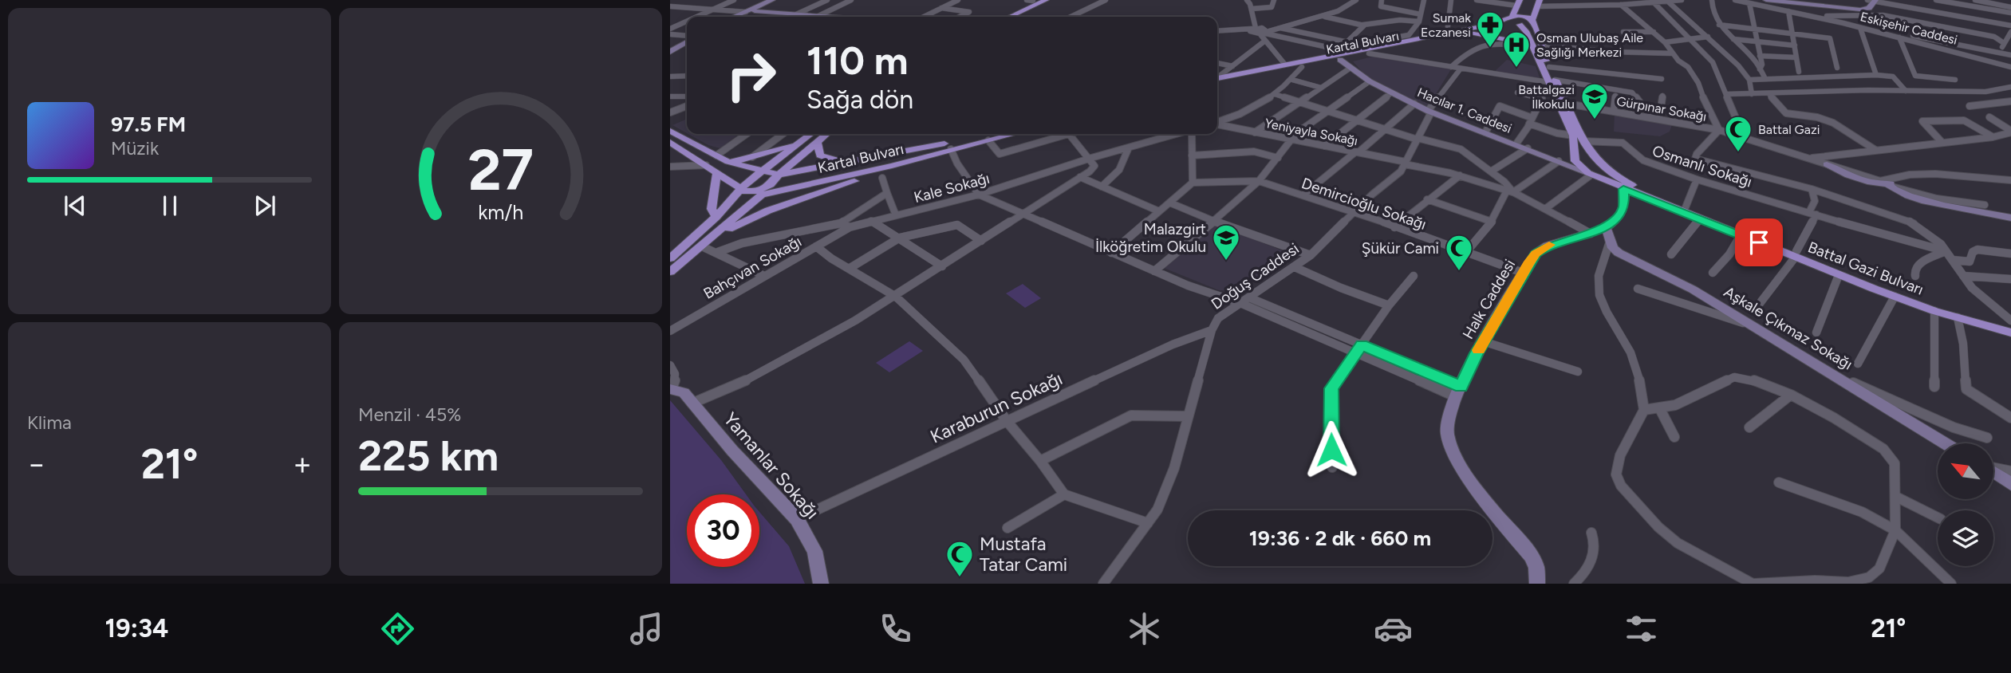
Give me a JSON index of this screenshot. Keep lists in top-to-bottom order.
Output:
{
  "streets": {
    "main road": ["Kartal Bulvarı", "Battal Gazi Bulvarı"],
    "street": [
      "Eskişehir Caddesi",
      "Gürpınar Sokağı",
      "Hacılar 1. Caddesi",
      "Yeniyayla Sokağı",
      "Osmanlı Sokağı",
      "Kale Sokağı",
      "Demircioğlu Sokağı",
      "Bahçıvan Sokağı",
      "Doğuş Caddesi",
      "Halk Caddesi",
      "Aşkale Çıkmaz Sokağı",
      "Karaburun Sokağı",
      "Yamanlar Sokağı"
    ]
  },
  "crossings": [
    ["Kartal Bulvarı", "Hacılar 1. Caddesi"],
    ["Kartal Bulvarı", "Battal Gazi Bulvarı"],
    ["Gürpınar Sokağı", "Battal Gazi Bulvarı"],
    ["Hacılar 1. Caddesi", "Battal Gazi Bulvarı"],
    ["Hacılar 1. Caddesi", "Doğuş Caddesi"],
    ["Yeniyayla Sokağı", "Doğuş Caddesi"],
    ["Osmanlı Sokağı", "Battal Gazi Bulvarı"],
    ["Kale Sokağı", "Bahçıvan Sokağı"],
    ["Demircioğlu Sokağı", "Doğuş Caddesi"],
    ["Demircioğlu Sokağı", "Halk Caddesi"],
    ["Battal Gazi Bulvarı", "Halk Caddesi"],
    ["Doğuş Caddesi", "Karaburun Sokağı"],
    ["Karaburun Sokağı", "Yamanlar Sokağı"]
  ],
  "places": {
    "pharmacy": ["Sumak Eczanesi"],
    "hospital": ["Osman Ulubaş Aile Sağlığı Merkezi"],
    "school or university": ["Battalgazi İlkokulu", "Malazgirt İlköğretim Okulu"],
    "mosque": ["Battal Gazi", "Şükür Cami", "Mustafa Tatar Cami"]
  },
  "north": "top left",
  "page": {
    "turn": ["110 m", "Sağa dön"],
    "song": ["97.5 FM", "Müzik"],
    "tile": [
      "Klima",
      ["Menzil · 45%", "225 km"]
    ],
    "heat": ["−", "21°", "+"],
    "limit": "30",
    "trip": "19:36 · 2 dk · 660 m",
    "tabs": ["19:34", "21°"],
    "gauge": ["27", "km/h"]
  }
}
